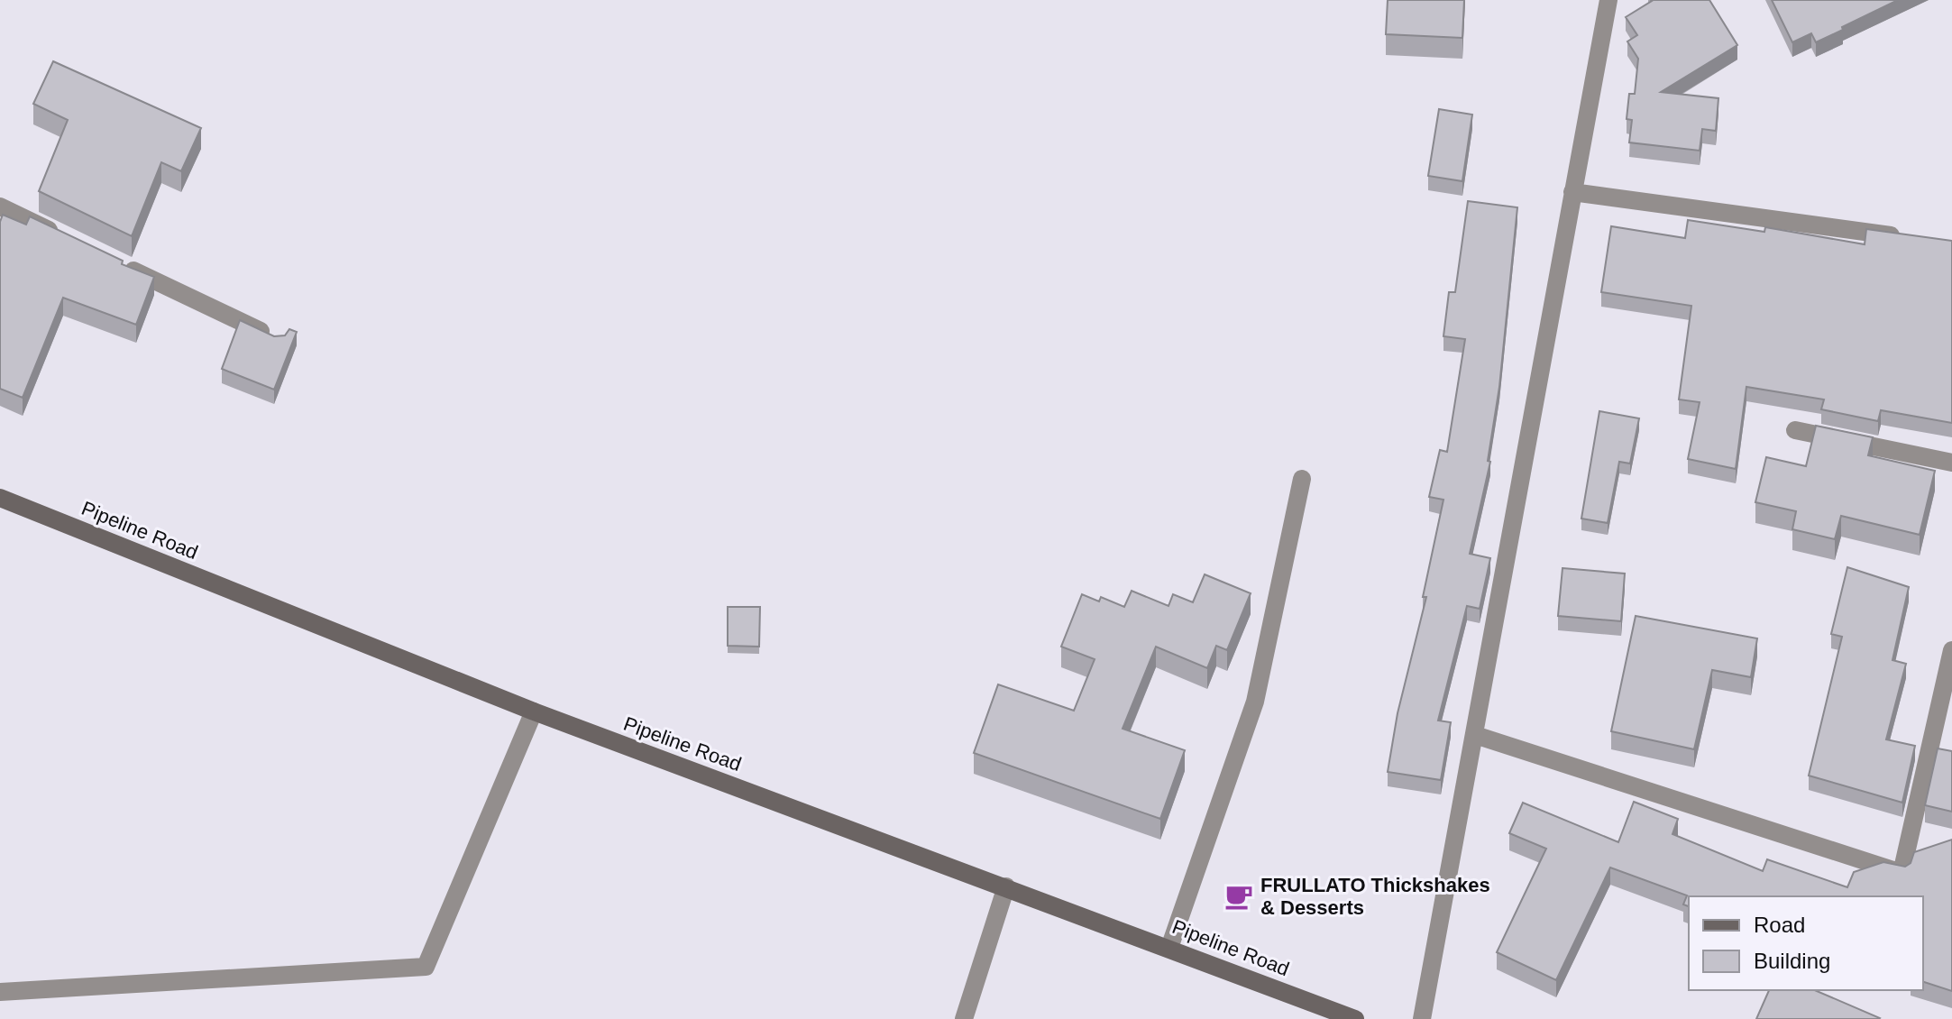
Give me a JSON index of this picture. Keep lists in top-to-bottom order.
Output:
{
  "streets": {
    "main road": ["Pipeline Road"]
  },
  "places": {
    "cafe": ["FRULLATO Thickshakes & Desserts"]
  },
  "legend": ["Road", "Building"]
}
